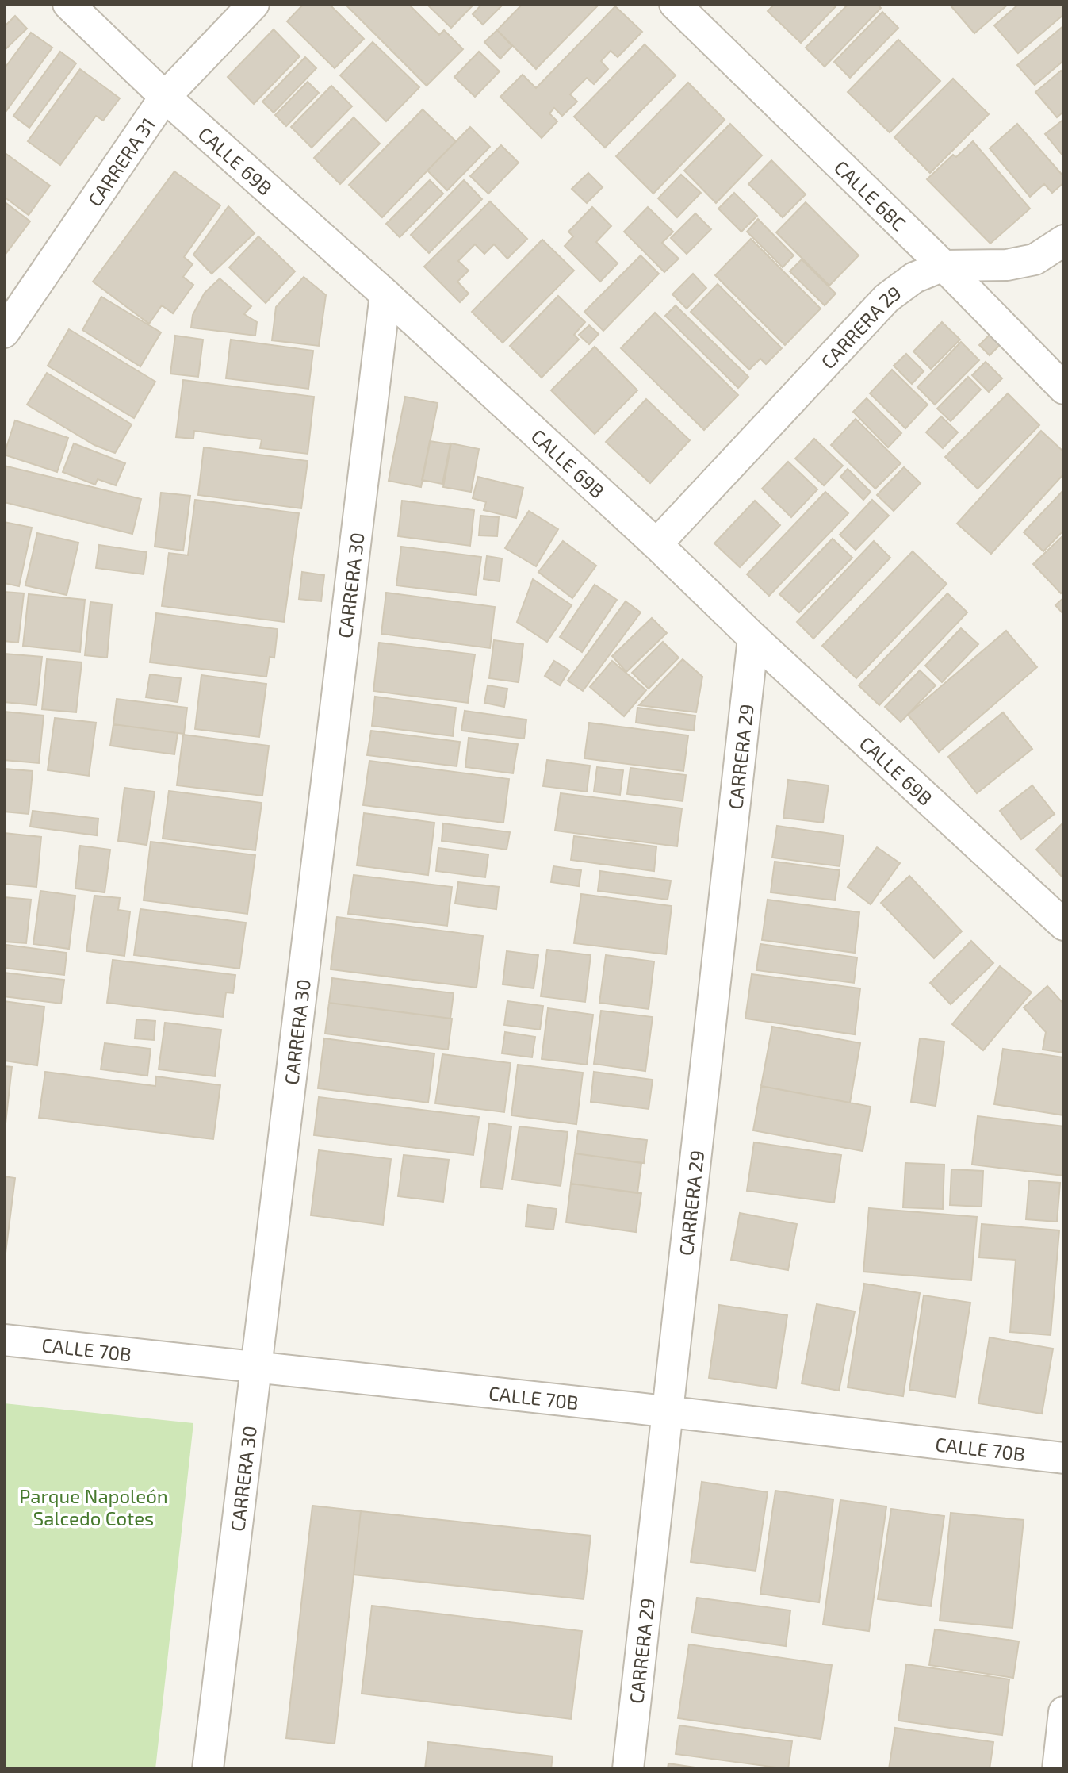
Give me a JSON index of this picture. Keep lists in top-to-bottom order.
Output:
{
  "streets": {
    "street": [
      "CALLE 69B",
      "CARRERA 31",
      "CALLE 68C",
      "CARRERA 29",
      "CARRERA 30",
      "CALLE 70B"
    ]
  },
  "crossings": [
    ["CALLE 69B", "CARRERA 31"],
    ["CALLE 69B", "CARRERA 29"],
    ["CALLE 69B", "CARRERA 30"],
    ["CALLE 68C", "CARRERA 29"],
    ["CARRERA 29", "CALLE 70B"],
    ["CARRERA 30", "CALLE 70B"]
  ],
  "parks": ["Parque Napoleón Salcedo Cotes"]
}
